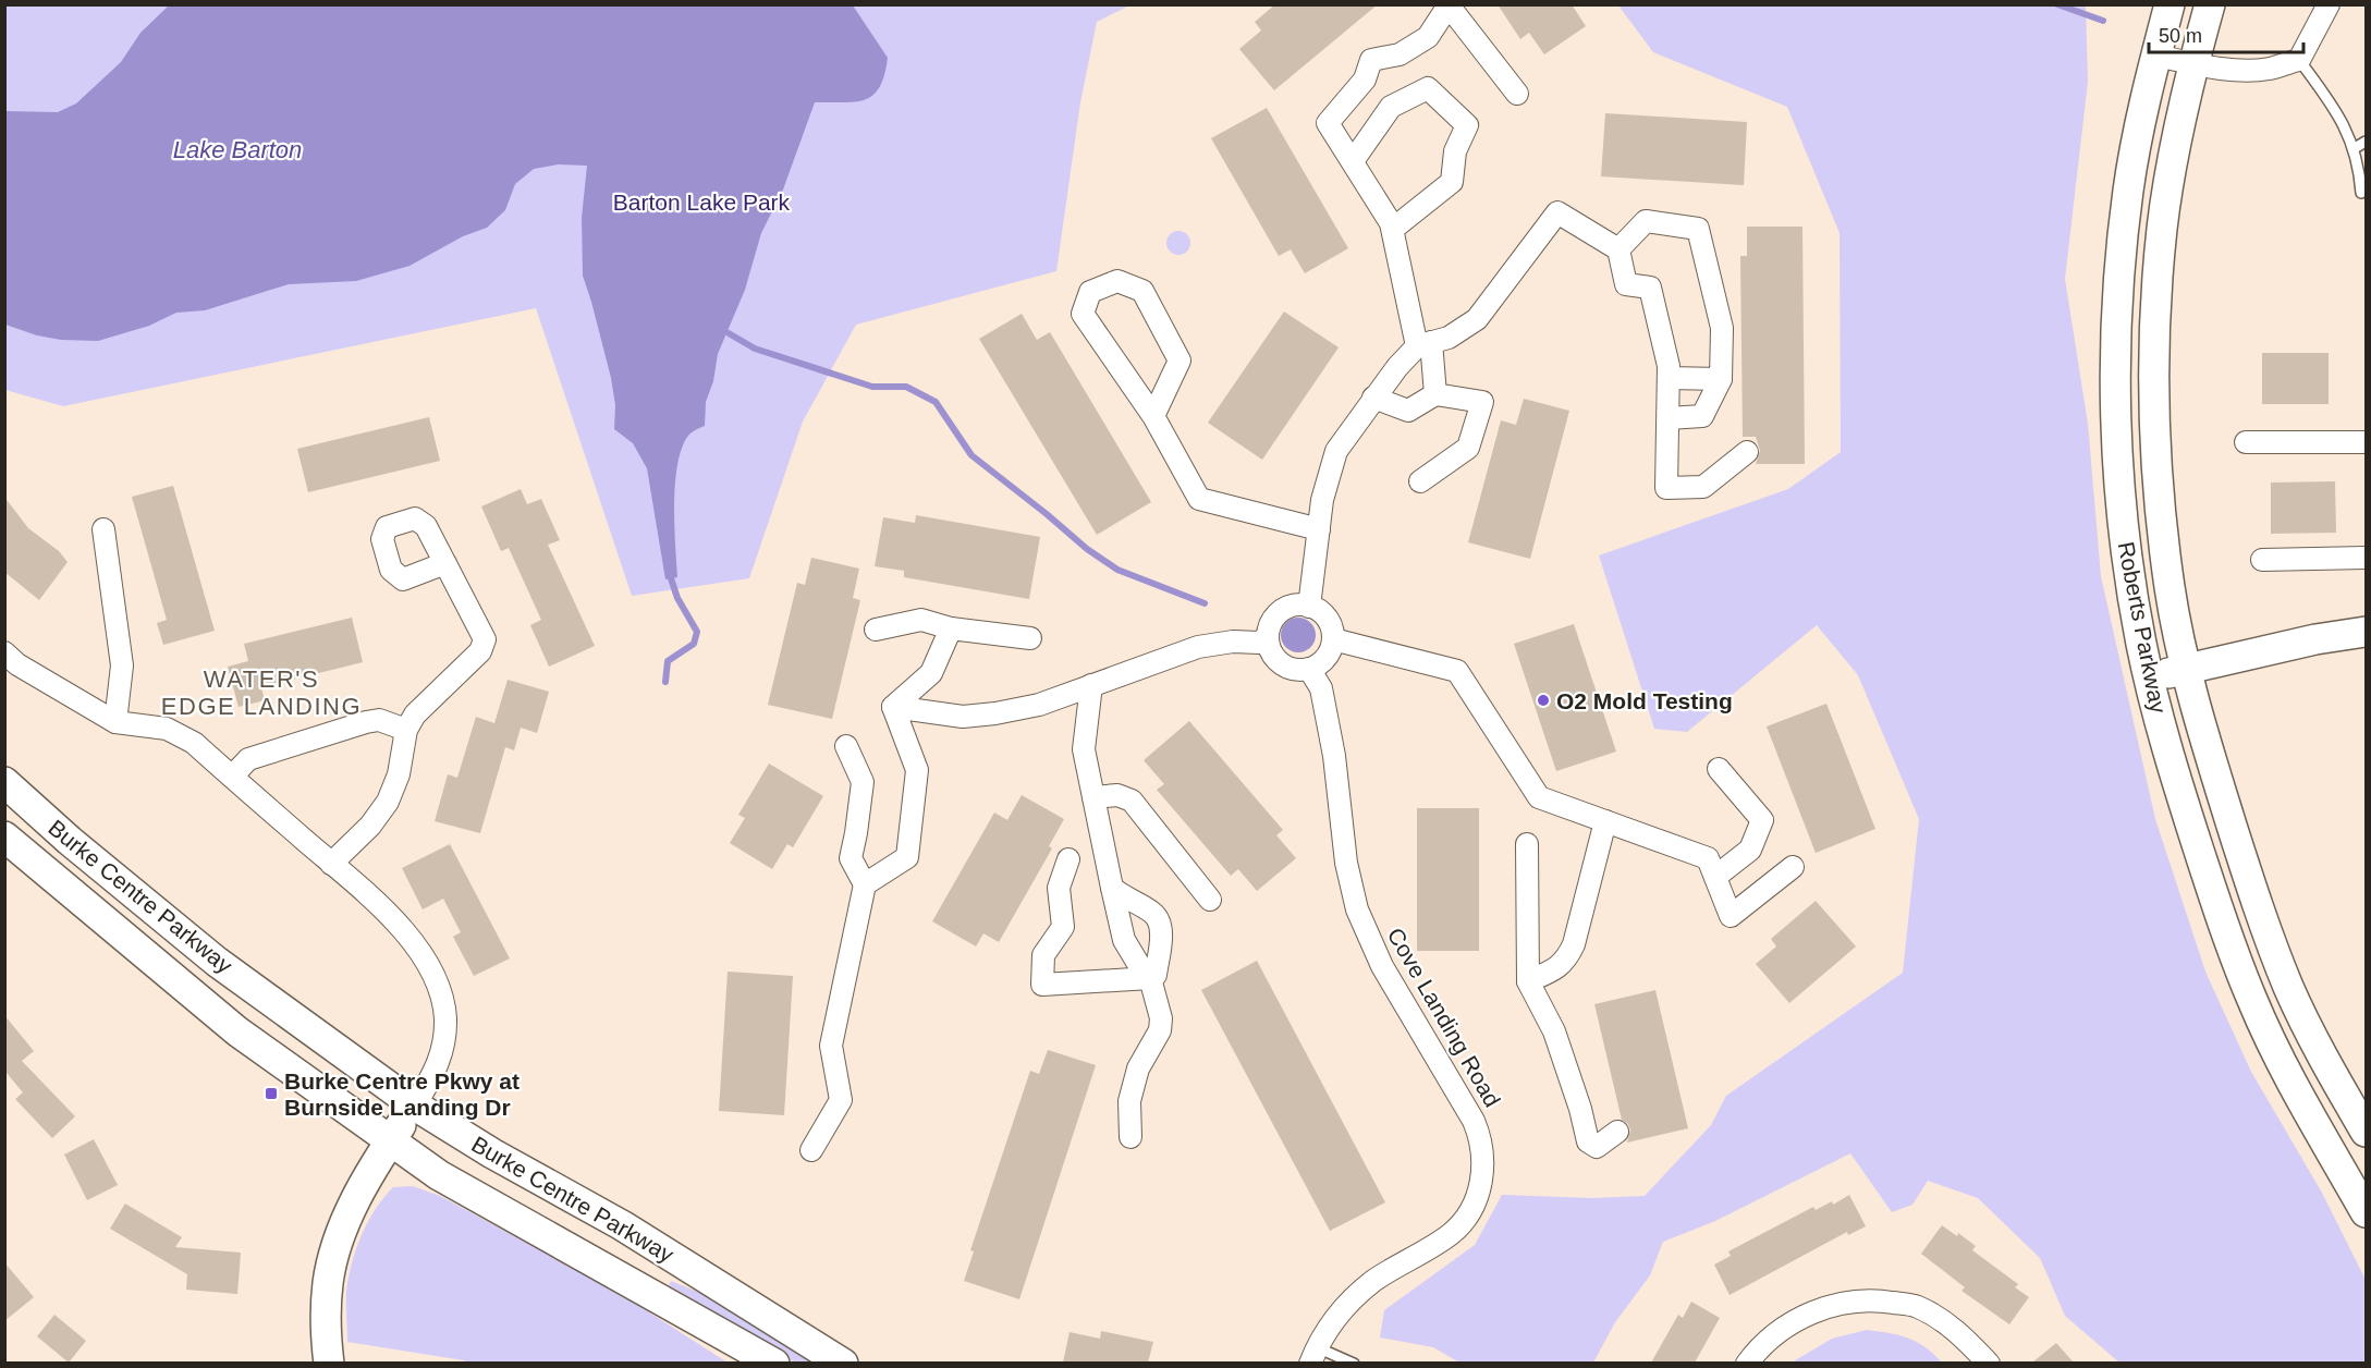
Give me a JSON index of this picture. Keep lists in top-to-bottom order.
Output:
{
  "streets": {
    "main road": ["Roberts Parkway", "Burke Centre Parkway"],
    "street": ["Cove Landing Road"]
  },
  "districts": ["WATER'S EDGE LANDING"],
  "water": ["Lake Barton"],
  "parks": ["Barton Lake Park"],
  "places": {
    "other": ["O2 Mold Testing"],
    "transit": ["Burke Centre Pkwy at Burnside Landing Dr"]
  },
  "scale_bar": "50 m"
}
